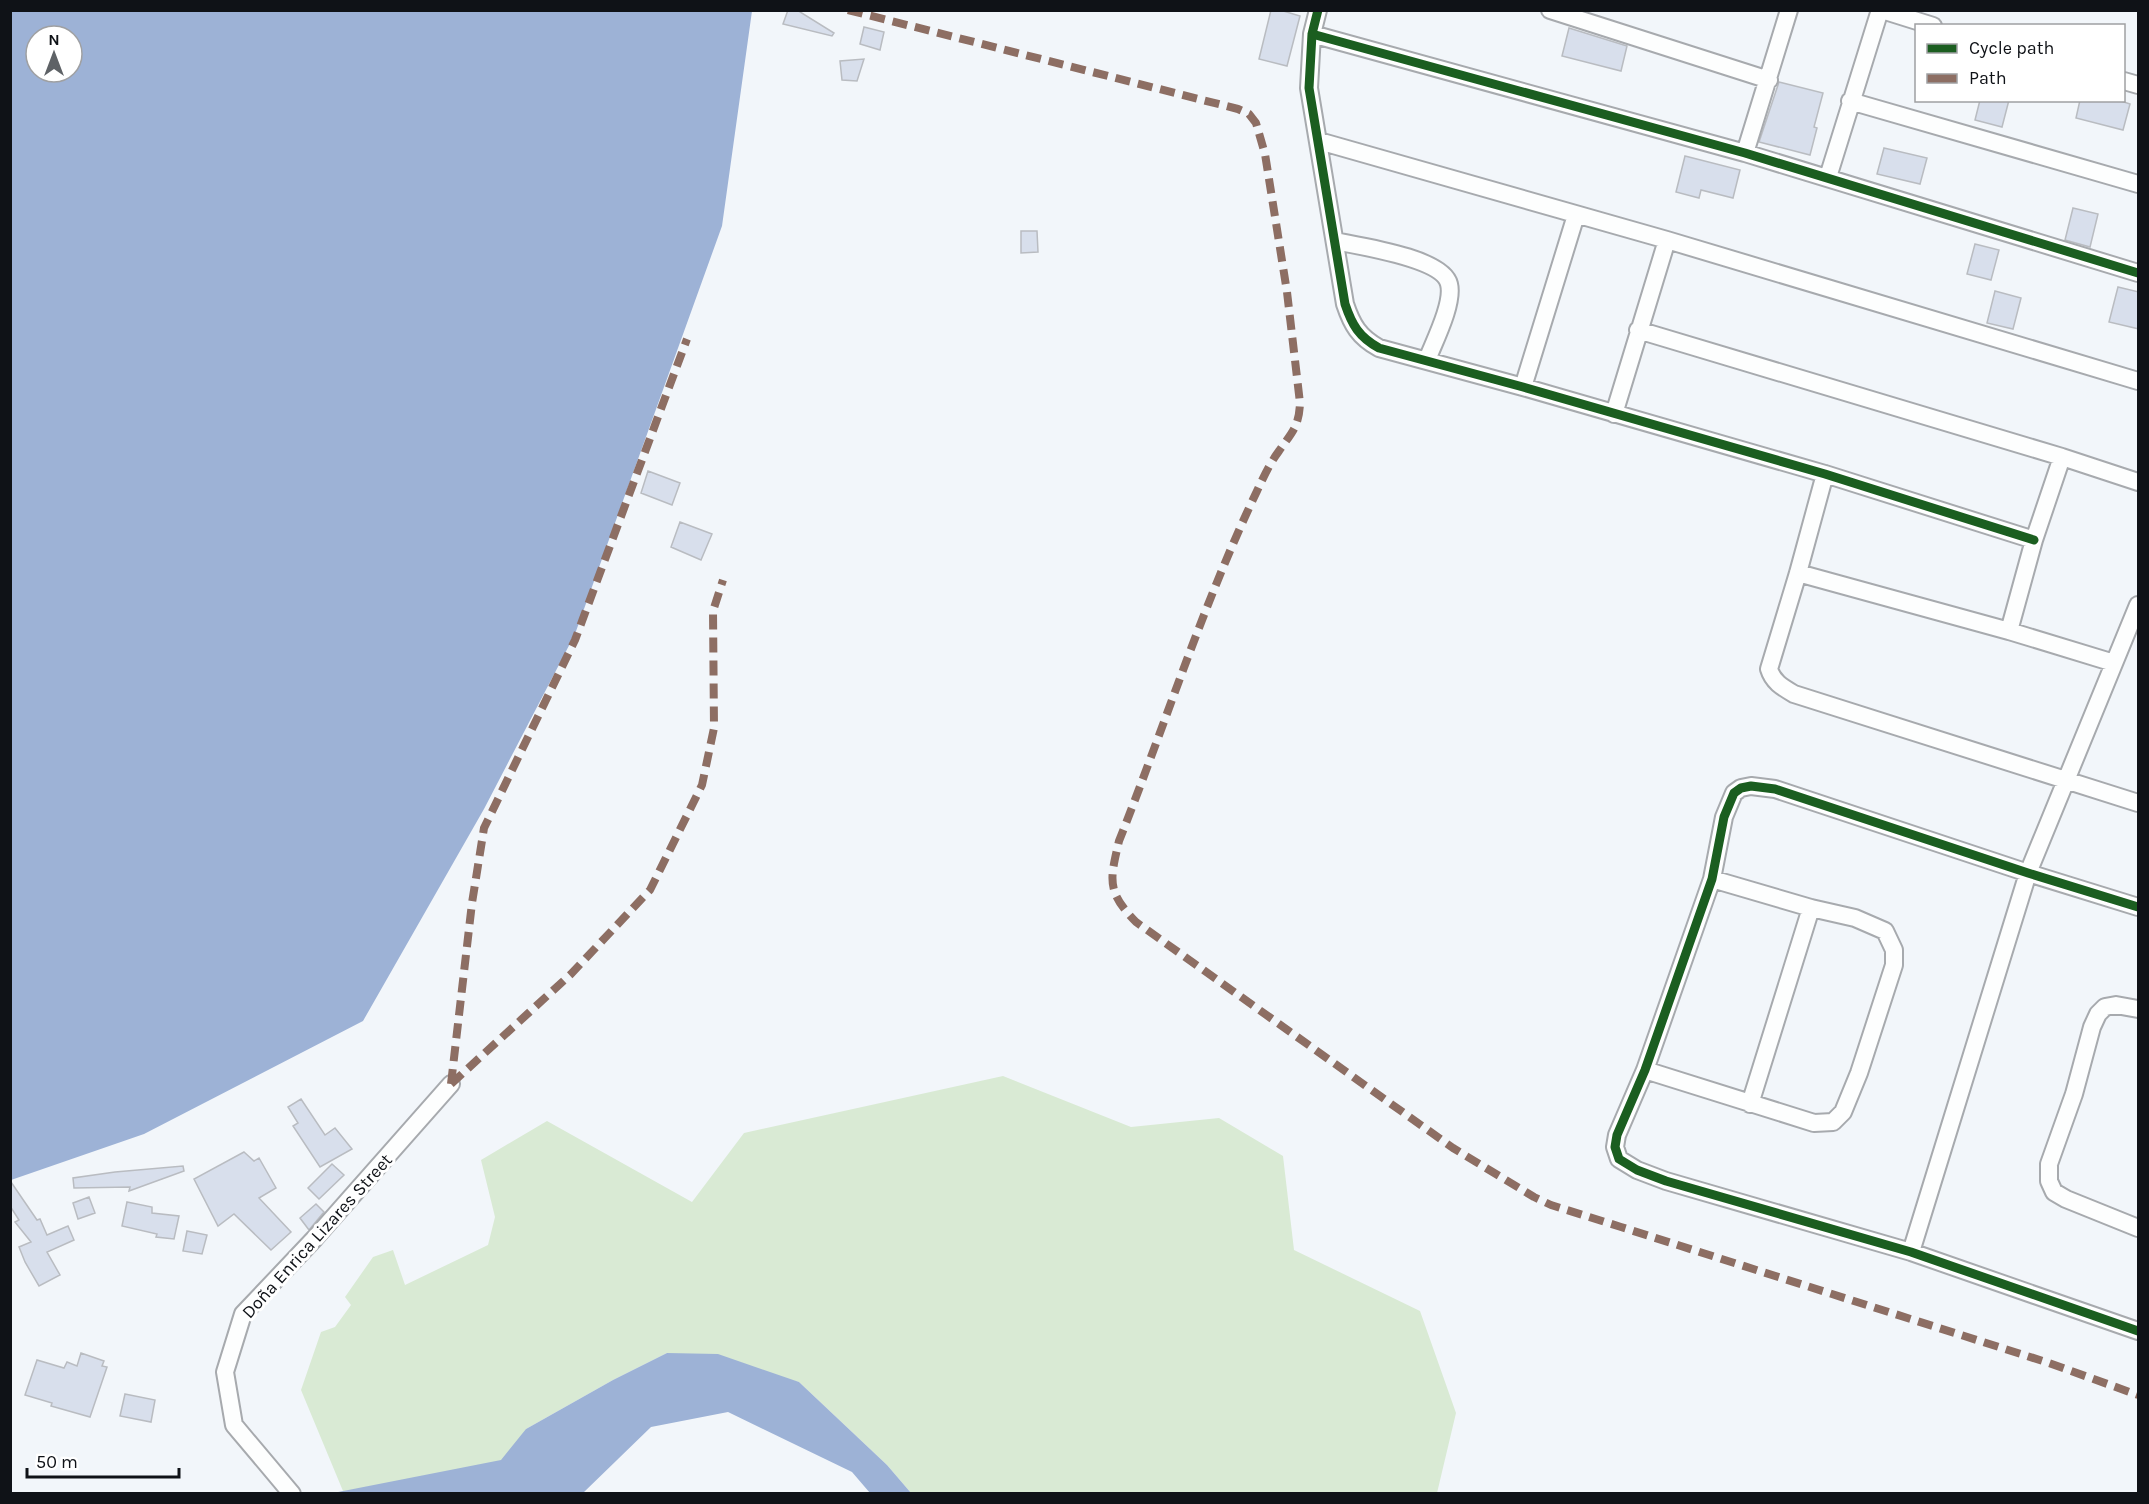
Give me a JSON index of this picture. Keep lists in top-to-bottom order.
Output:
{
  "streets": {
    "street": ["Doña Enrica Lizares Street"]
  },
  "legend": ["Cycle path", "Path"],
  "scale_bar": "50 m",
  "north": "top"
}
